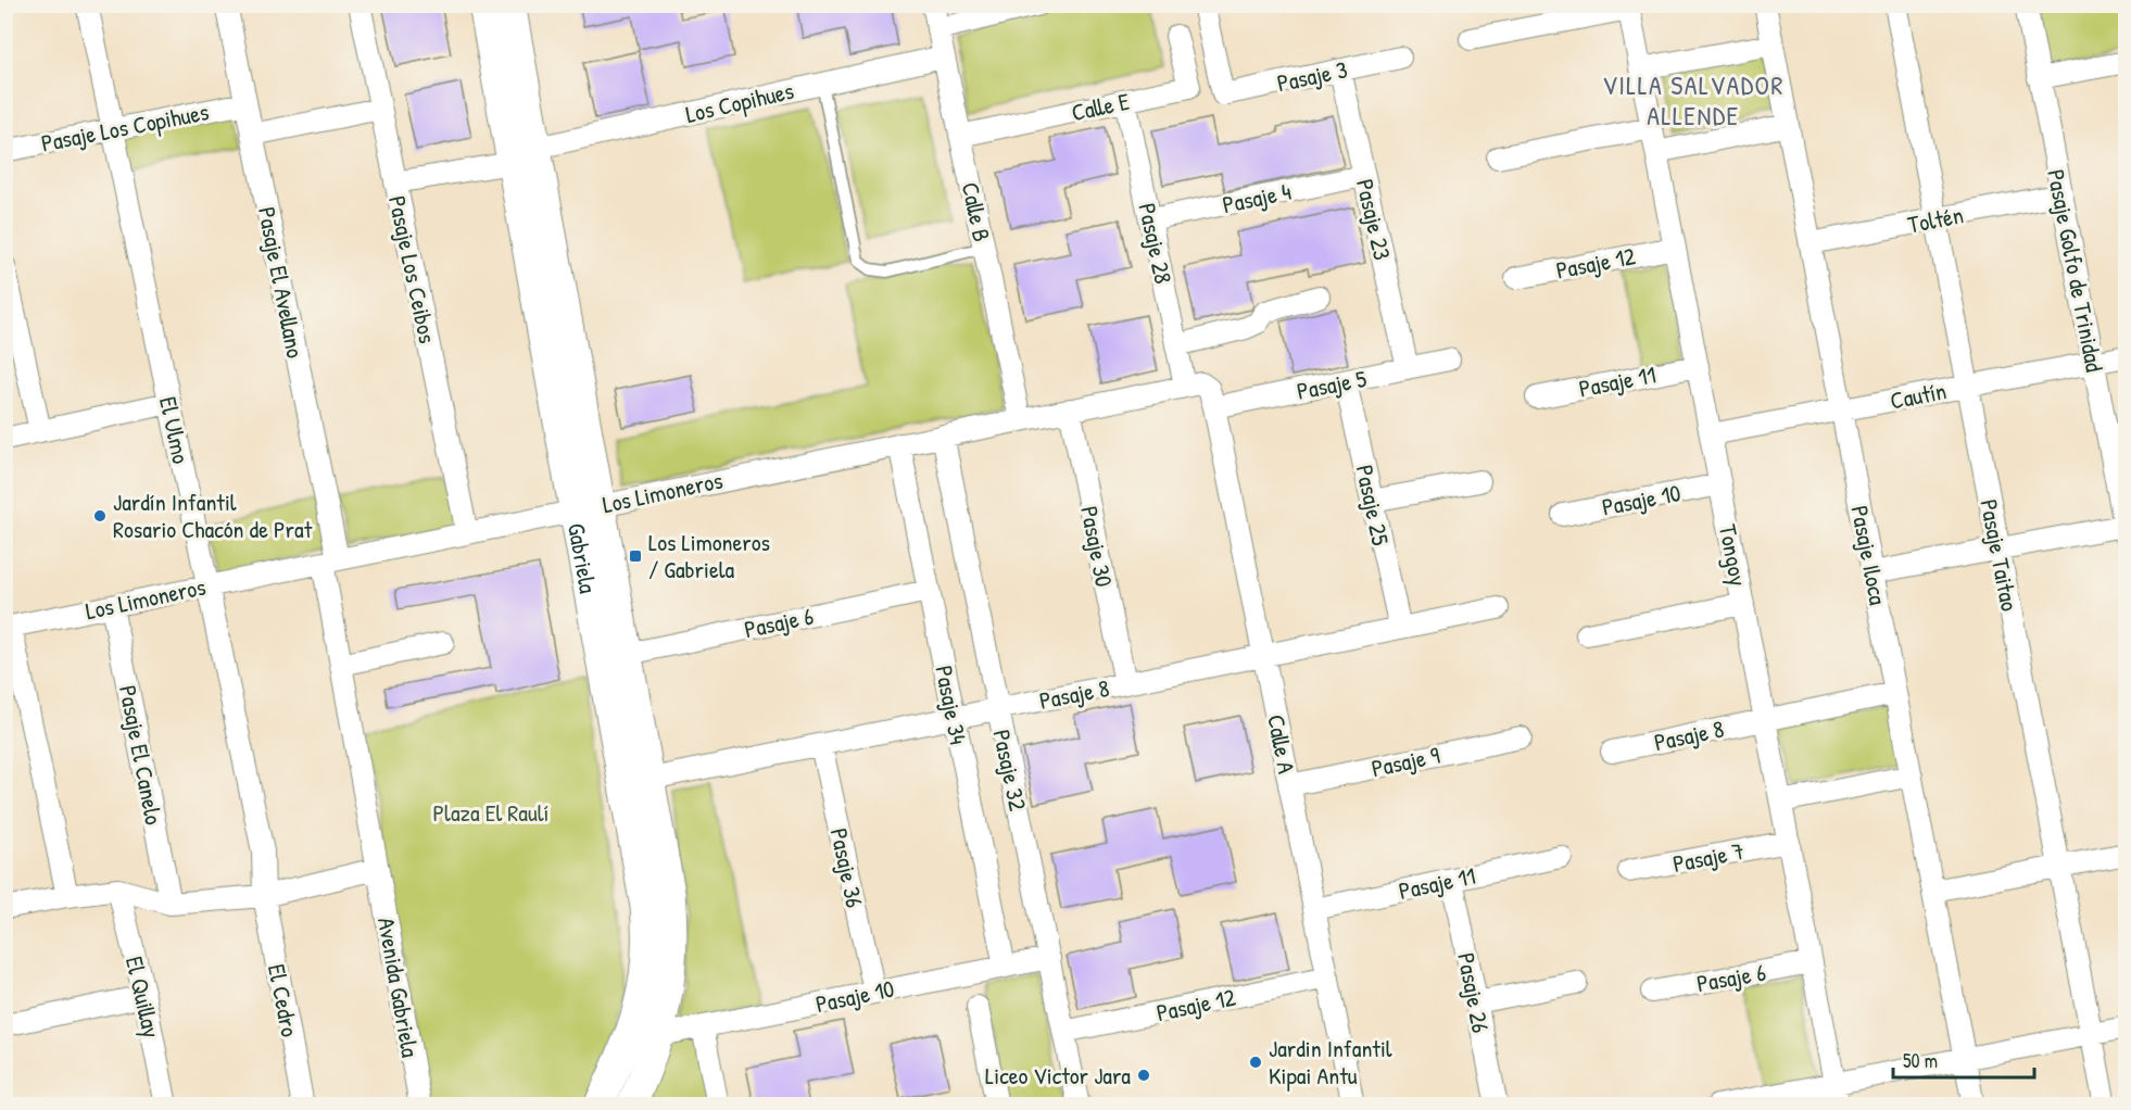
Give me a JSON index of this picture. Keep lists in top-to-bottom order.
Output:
{
  "streets": {
    "street": [
      "Pasaje 3",
      "Los Copihues",
      "Calle E",
      "Pasaje Los Copihues",
      "Pasaje 4",
      "Calle B",
      "Pasaje 23",
      "Toltén",
      "Pasaje 28",
      "Pasaje 12",
      "Pasaje Los Ceibos",
      "Pasaje Golfo de Trinidad",
      "Pasaje El Avellano",
      "Pasaje 11",
      "Pasaje 5",
      "Cautín",
      "El Ulmo",
      "Los Limoneros",
      "Pasaje 10",
      "Pasaje 25",
      "Pasaje 30",
      "Tongoy",
      "Pasaje Iloca",
      "Pasaje Taitao",
      "Gabriela",
      "Pasaje 6",
      "Pasaje 8",
      "Pasaje 34",
      "Calle A",
      "Pasaje El Canelo",
      "Pasaje 9",
      "Pasaje 32",
      "Pasaje 7",
      "Pasaje 36",
      "Avenida Gabriela",
      "Pasaje 26",
      "El Quillay",
      "El Cedro"
    ]
  },
  "crossings": [
    ["Pasaje 3", "Pasaje 23"],
    ["Los Copihues", "Calle B"],
    ["Los Copihues", "Gabriela"],
    ["Calle E", "Calle B"],
    ["Calle E", "Pasaje 28"],
    ["Pasaje Los Copihues", "Pasaje El Avellano"],
    ["Pasaje Los Copihues", "El Ulmo"],
    ["Pasaje 4", "Pasaje 23"],
    ["Pasaje 4", "Pasaje 28"],
    ["Calle B", "Los Limoneros"],
    ["Pasaje 23", "Pasaje 5"],
    ["Toltén", "Pasaje Golfo de Trinidad"],
    ["Toltén", "Pasaje Iloca"],
    ["Toltén", "Pasaje Taitao"],
    ["Pasaje 28", "Los Limoneros"],
    ["Pasaje 28", "Calle A"],
    ["Pasaje 12", "Tongoy"],
    ["Pasaje 12", "Calle A"],
    ["Pasaje 12", "Pasaje 32"],
    ["Pasaje Los Ceibos", "Los Limoneros"],
    ["Pasaje Golfo de Trinidad", "Cautín"],
    ["Pasaje El Avellano", "Los Limoneros"],
    ["Pasaje El Avellano", "Avenida Gabriela"],
    ["Pasaje 11", "Tongoy"],
    ["Pasaje 11", "Calle A"],
    ["Pasaje 11", "Pasaje 26"],
    ["Pasaje 5", "Pasaje 25"],
    ["Pasaje 5", "Calle A"],
    ["Cautín", "Tongoy"],
    ["Cautín", "Pasaje Iloca"],
    ["Cautín", "Pasaje Taitao"],
    ["El Ulmo", "Los Limoneros"],
    ["El Ulmo", "El Cedro"],
    ["Los Limoneros", "Pasaje 30"],
    ["Los Limoneros", "Gabriela"],
    ["Los Limoneros", "Pasaje 34"],
    ["Los Limoneros", "Calle A"],
    ["Los Limoneros", "Pasaje El Canelo"],
    ["Los Limoneros", "Pasaje 32"],
    ["Pasaje 10", "Tongoy"],
    ["Pasaje 10", "Gabriela"],
    ["Pasaje 10", "Pasaje 34"],
    ["Pasaje 10", "Pasaje 32"],
    ["Pasaje 10", "Pasaje 36"],
    ["Pasaje 25", "Pasaje 8"],
    ["Pasaje 30", "Pasaje 8"],
    ["Tongoy", "Pasaje 6"],
    ["Tongoy", "Pasaje 8"],
    ["Tongoy", "Pasaje 7"],
    ["Pasaje Iloca", "Pasaje 8"],
    ["Gabriela", "Pasaje 6"],
    ["Gabriela", "Pasaje 8"],
    ["Pasaje 6", "Pasaje 34"],
    ["Pasaje 8", "Pasaje 34"],
    ["Pasaje 8", "Calle A"],
    ["Pasaje 8", "Pasaje 32"],
    ["Pasaje 8", "Pasaje 36"],
    ["Calle A", "Pasaje 9"]
  ],
  "districts": ["VILLA SALVADOR ALLENDE"],
  "parks": ["Plaza El Raulí"],
  "places": {
    "other": ["Jardín Infantil Rosario Chacón de Prat", "Jardin Infantil Kipai Antu", "Liceo Victor Jara"],
    "transit": ["Los Limoneros / Gabriela"]
  },
  "scale_bar": "50 m"
}
